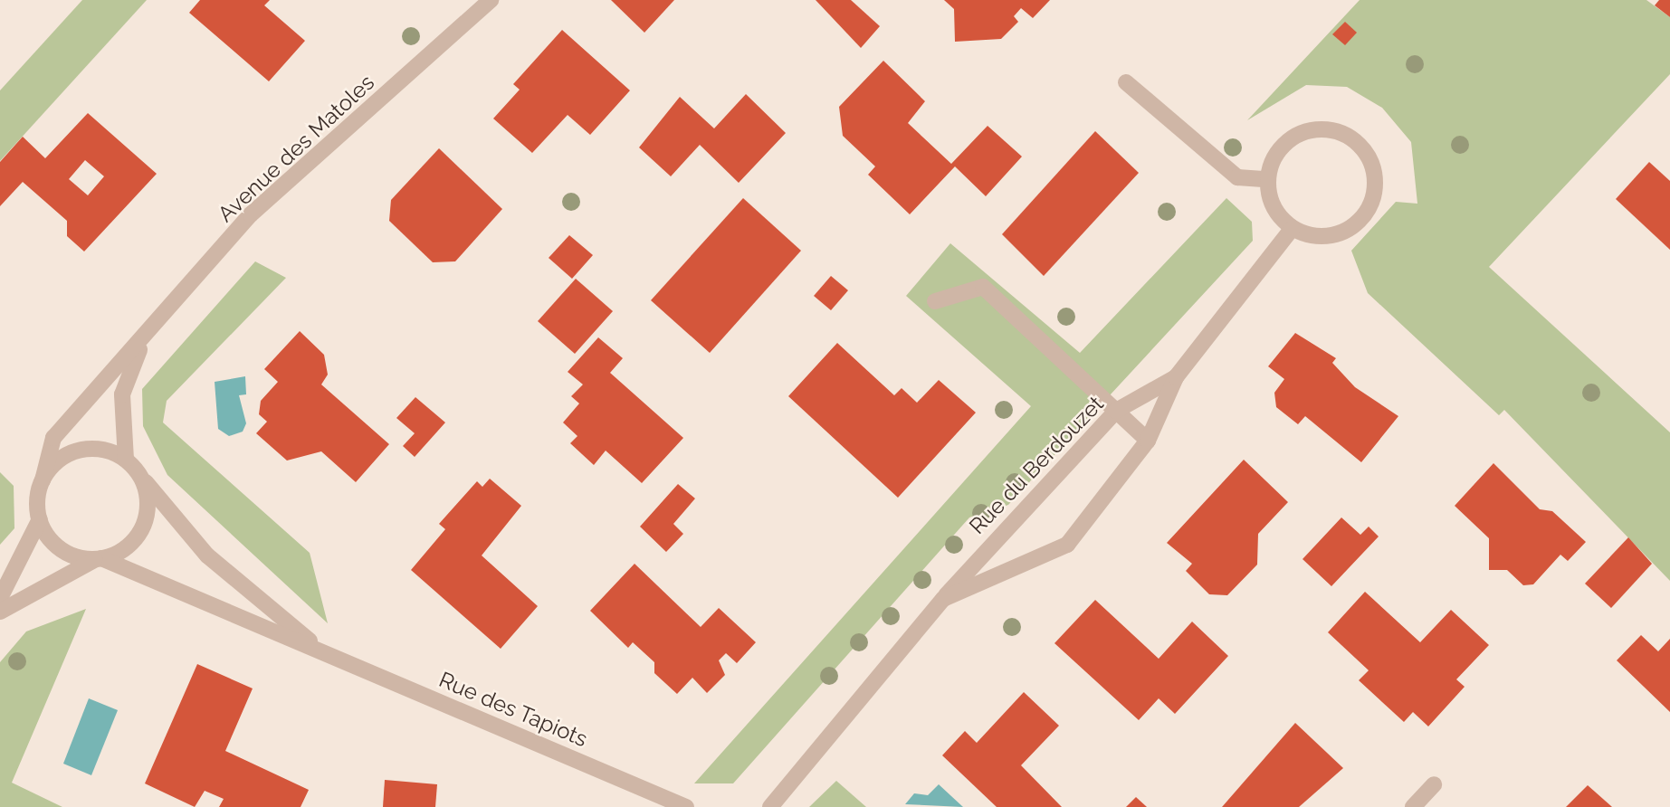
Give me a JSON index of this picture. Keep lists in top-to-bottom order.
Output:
{
  "streets": {
    "street": ["Avenue des Matoles", "Rue du Berdouzet", "Rue des Tapiots"]
  },
  "crossings": [
    ["Avenue des Matoles", "Rue des Tapiots"]
  ]
}
